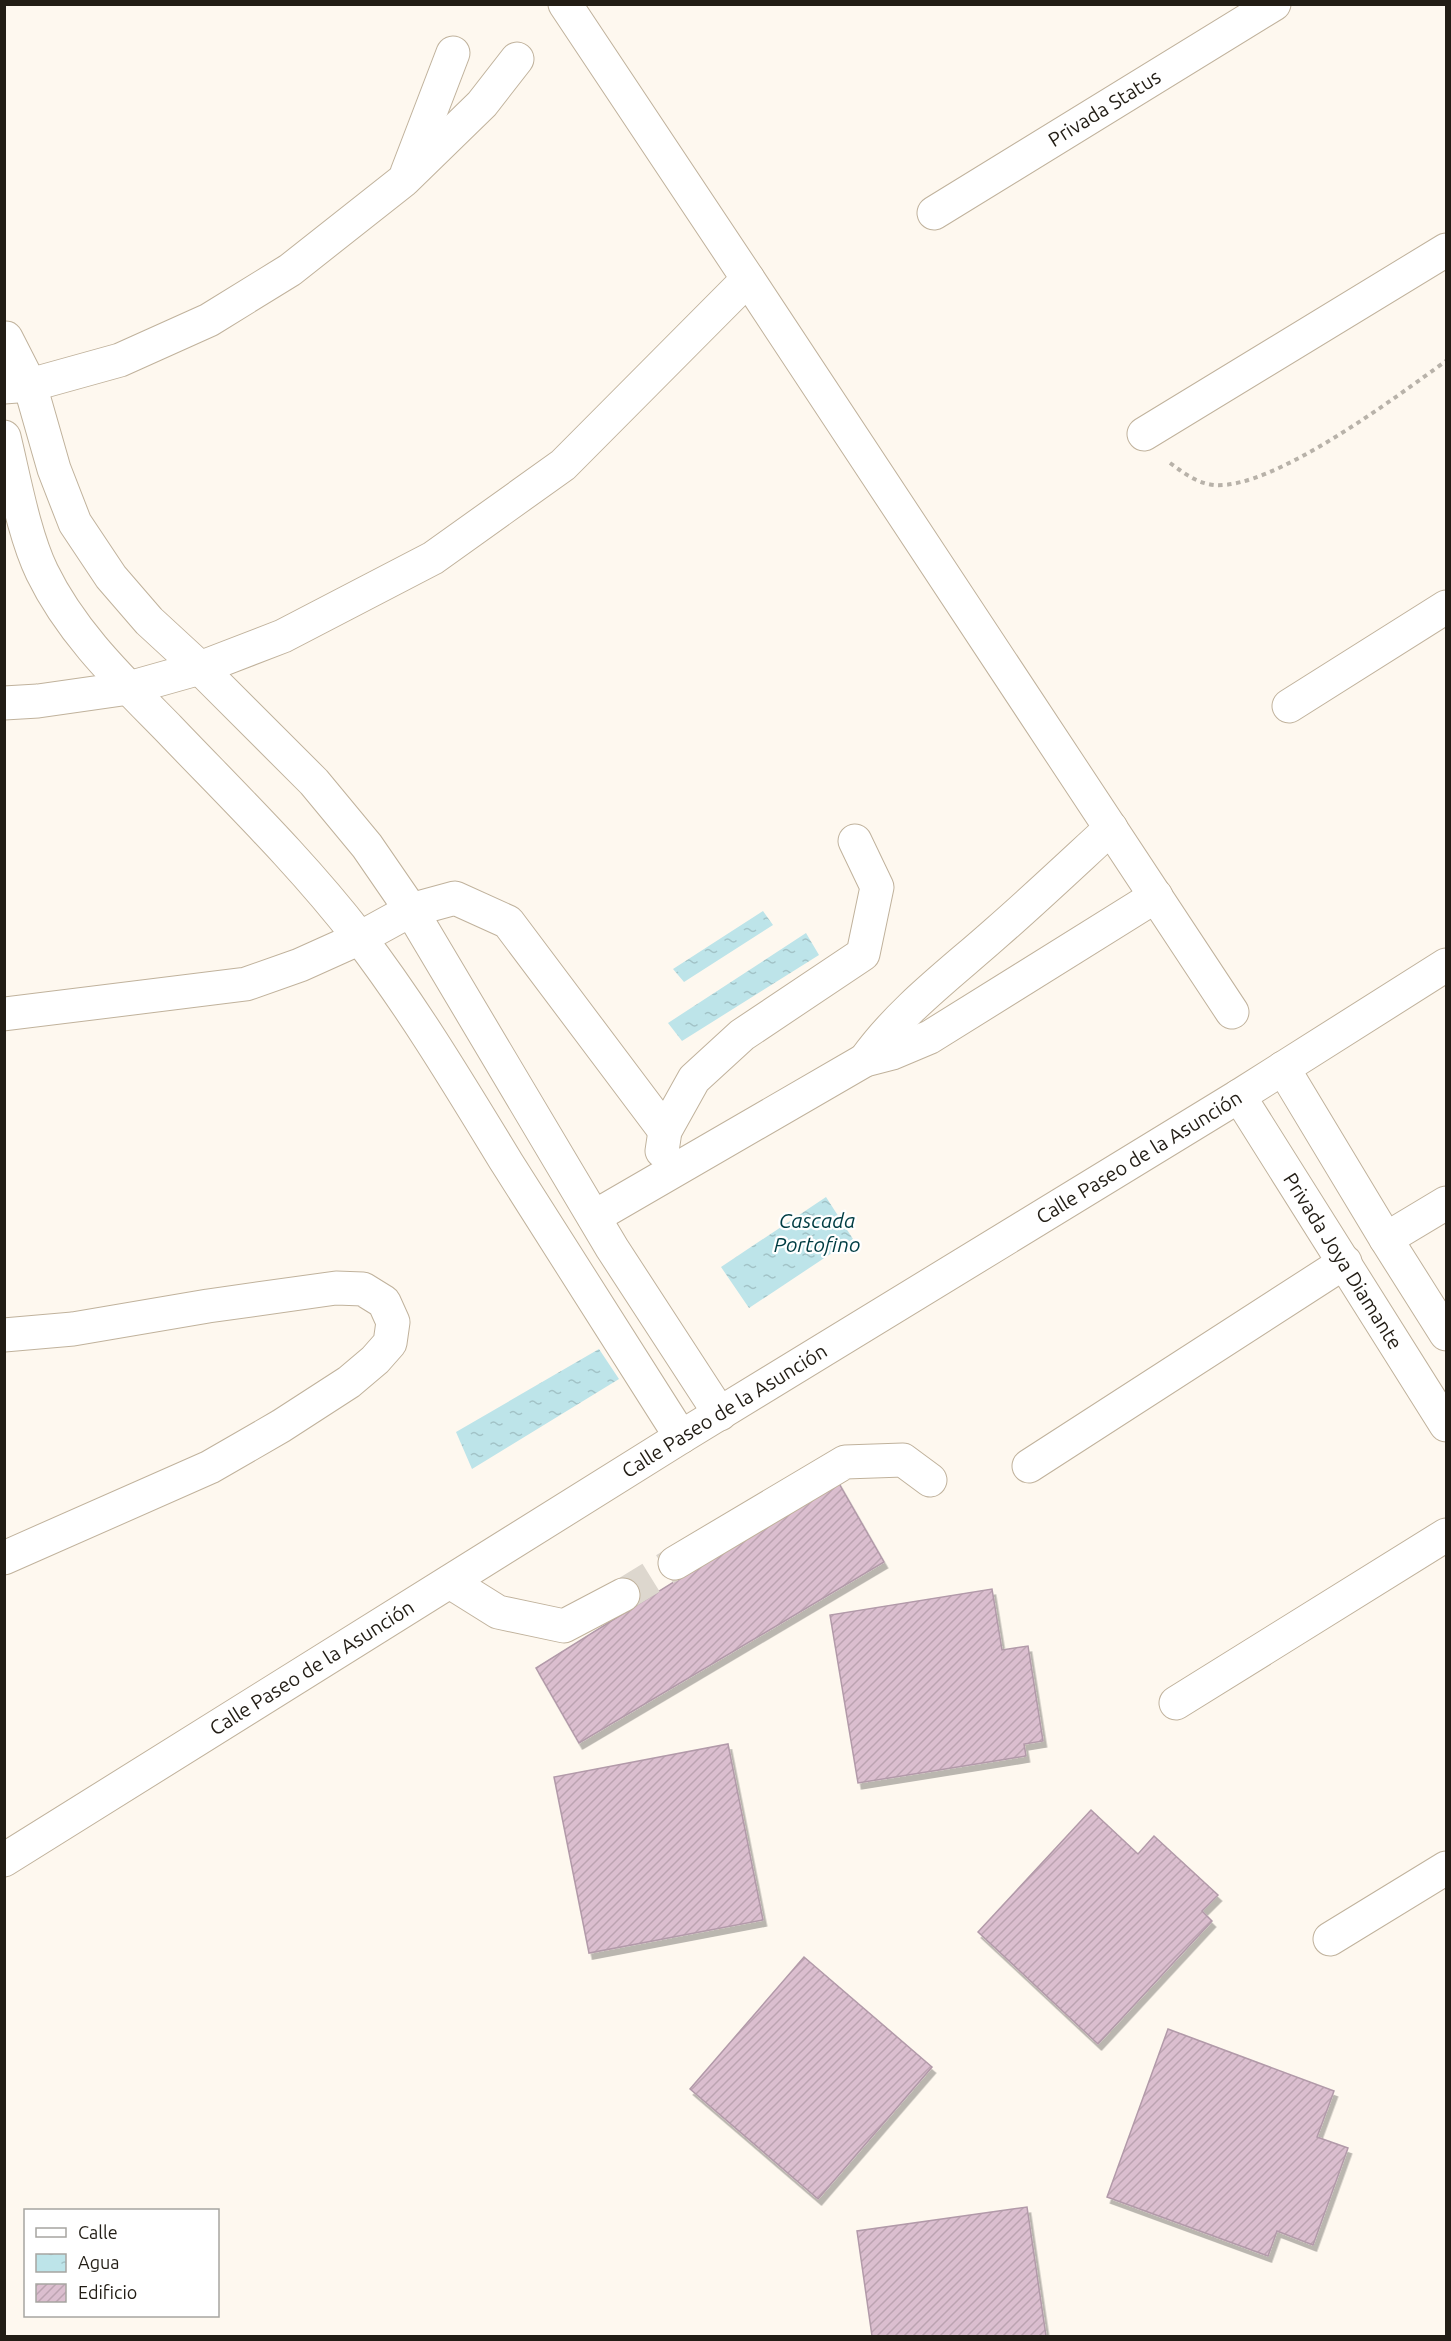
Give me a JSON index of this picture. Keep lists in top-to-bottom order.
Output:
{
  "streets": {
    "street": ["Privada Status", "Calle Paseo de la Asunción", "Privada Joya Diamante"]
  },
  "crossings": [
    ["Calle Paseo de la Asunción", "Privada Joya Diamante"]
  ],
  "water": ["Cascada Portofino"],
  "legend": ["Calle", "Agua", "Edificio"]
}
